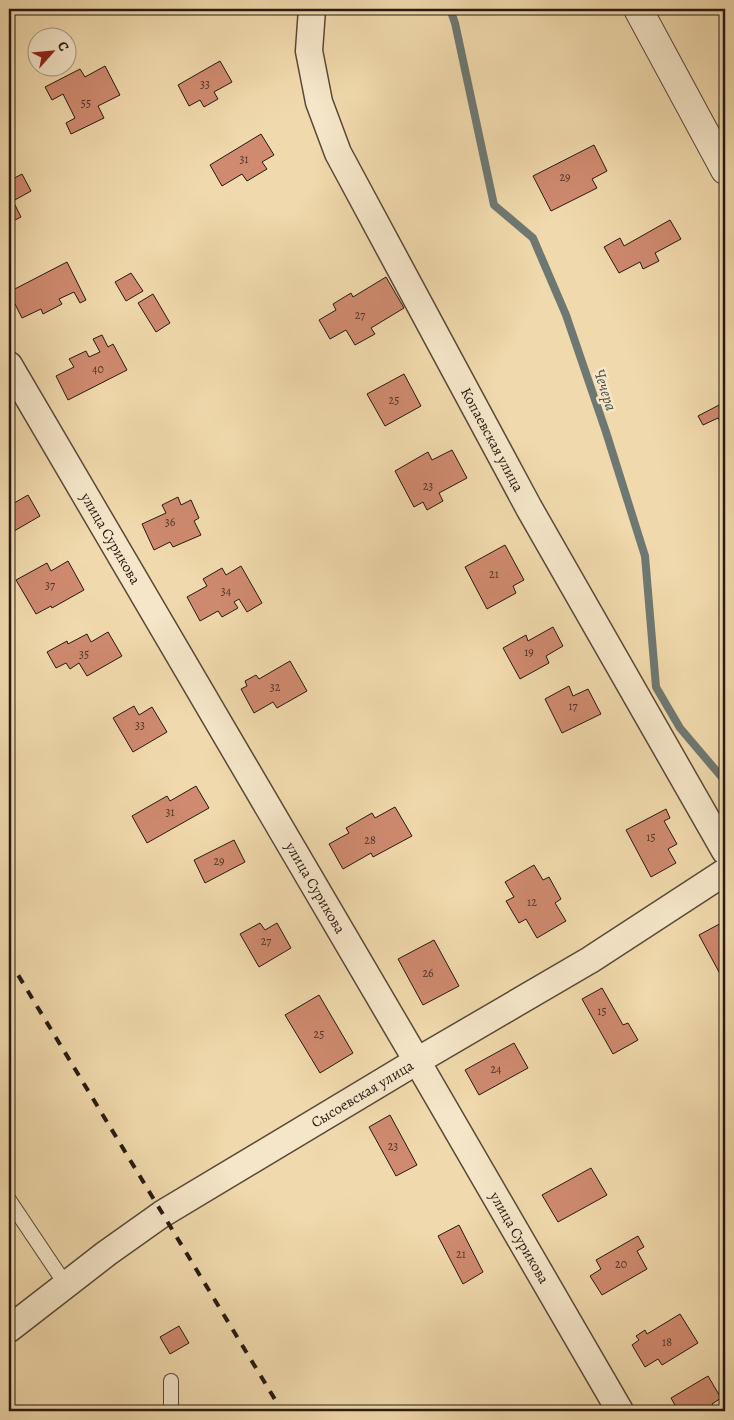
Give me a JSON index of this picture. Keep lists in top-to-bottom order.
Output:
{
  "streets": {
    "street": ["Копаевская улица", "улица Сурикова", "Сысоевская улица"]
  },
  "crossings": [
    ["улица Сурикова", "Сысоевская улица"]
  ],
  "water": ["Чечера"],
  "house_numbers": [
    "33",
    "55",
    "31",
    "29",
    "27",
    "40",
    "25",
    "23",
    "36",
    "21",
    "37",
    "34",
    "19",
    "35",
    "32",
    "17",
    "33",
    "31",
    "15",
    "28",
    "29",
    "12",
    "27",
    "26",
    "15",
    "25",
    "24",
    "23",
    "21",
    "20",
    "18"
  ],
  "north": "top right"
}
